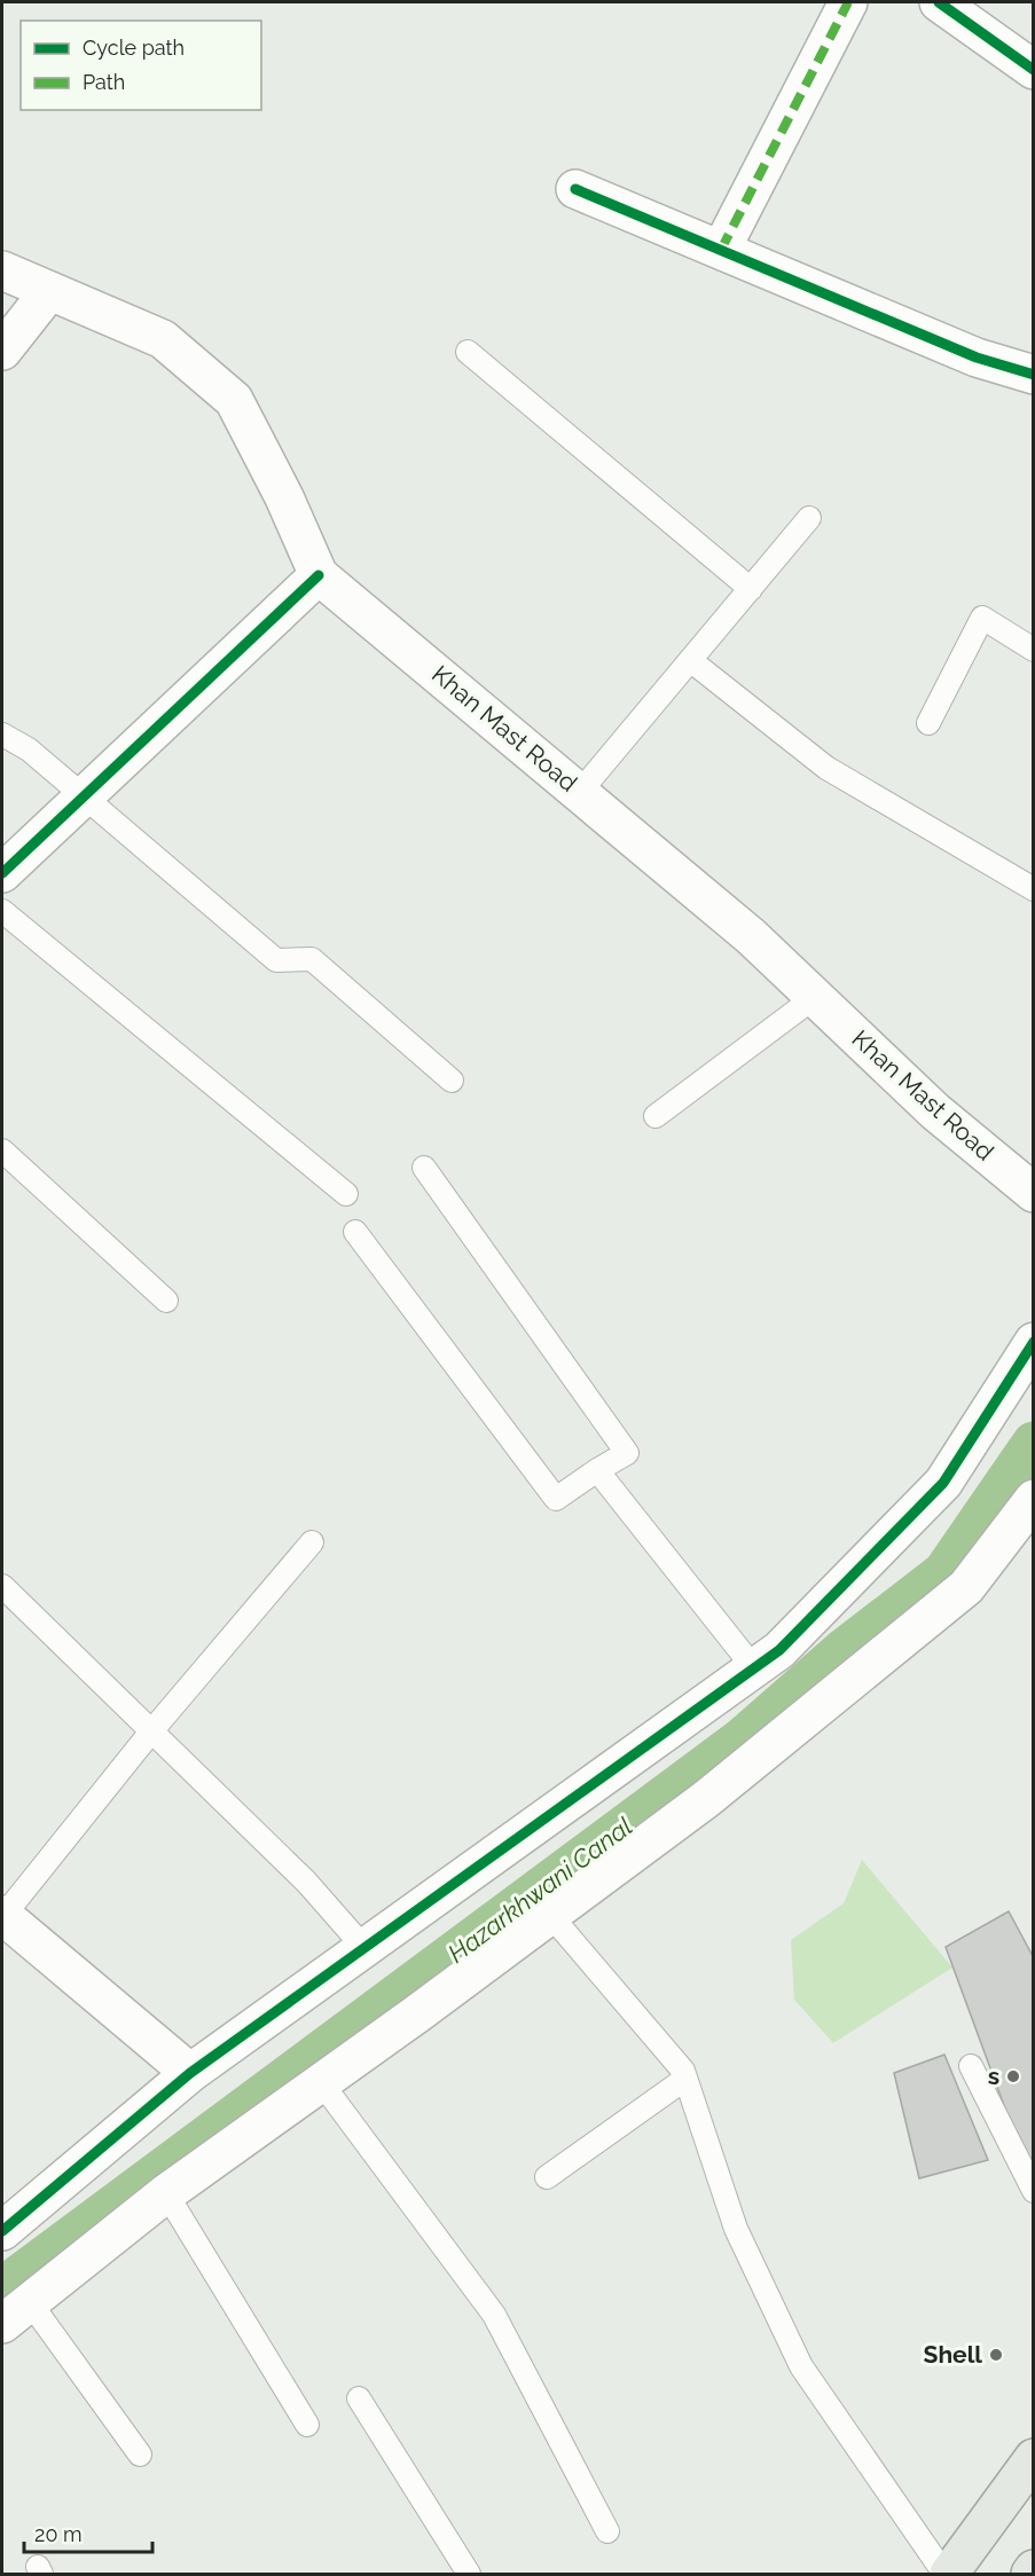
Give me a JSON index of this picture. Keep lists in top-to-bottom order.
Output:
{
  "streets": {
    "street": ["Khan Mast Road"]
  },
  "water": ["Hazarkhwani Canal"],
  "places": ["s", "Shell"],
  "legend": ["Cycle path", "Path"],
  "scale_bar": "20 m"
}
